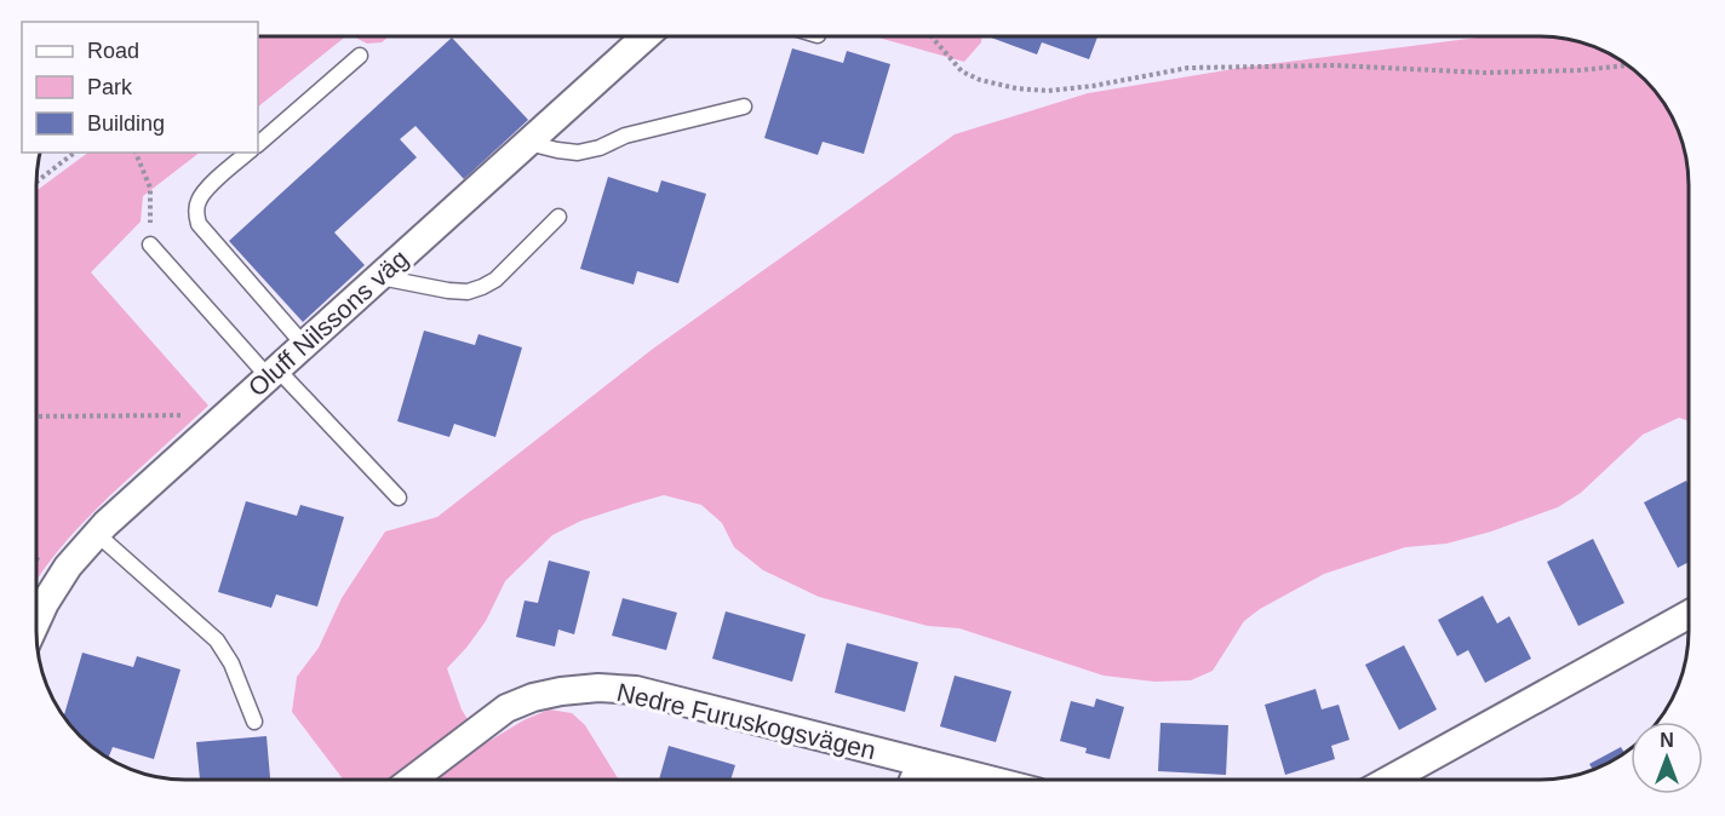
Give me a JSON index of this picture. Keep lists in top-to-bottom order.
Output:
{
  "streets": {
    "street": ["Oluff Nilssons väg", "Nedre Furuskogsvägen"]
  },
  "legend": ["Road", "Park", "Building"],
  "north": "top"
}
